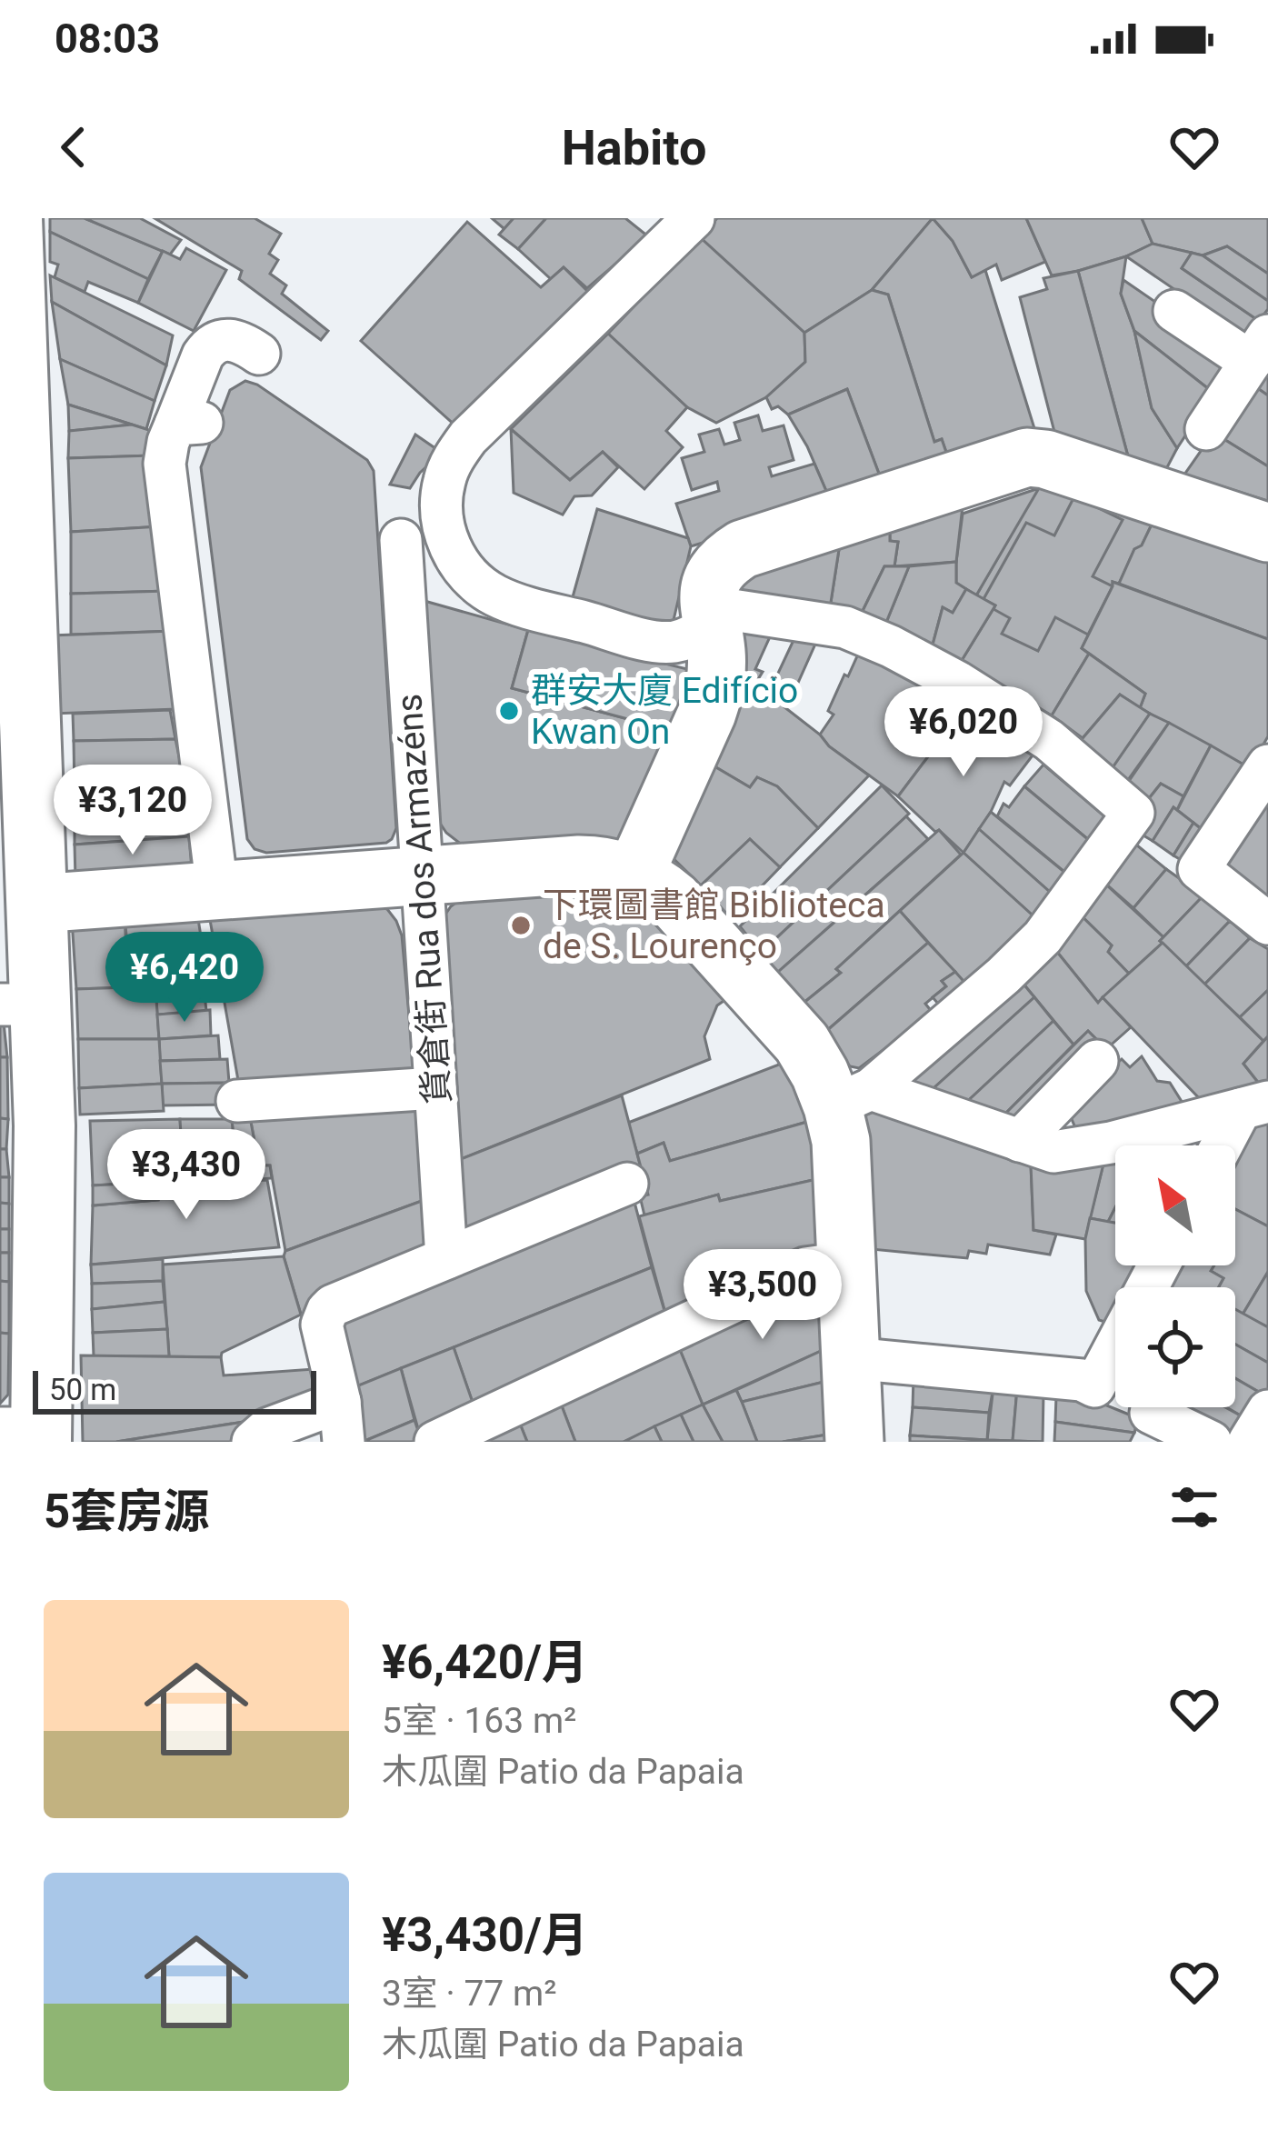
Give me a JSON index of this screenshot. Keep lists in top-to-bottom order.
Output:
{
  "streets": {
    "street": ["貨倉街 Rua dos Armazéns"]
  },
  "places": ["群安大廈 Edifício Kwan On", "下環圖書館 Biblioteca de S. Lourenço"],
  "scale_bar": "50 m",
  "north": "top left",
  "page": {
    "status": "08:03",
    "header": "Habito",
    "price": [
      "¥6,020",
      "¥3,120",
      "¥6,420",
      "¥3,430",
      "¥3,500"
    ],
    "scale": "50 m",
    "heading": "5套房源",
    "list": [
      {
        "name": "¥6,420/月",
        "note": "5室 · 163 m² · 木瓜圍 Patio da Papaia"
      },
      {
        "name": "¥3,430/月",
        "note": "3室 · 77 m² · 木瓜圍 Patio da Papaia"
      }
    ]
  }
}
